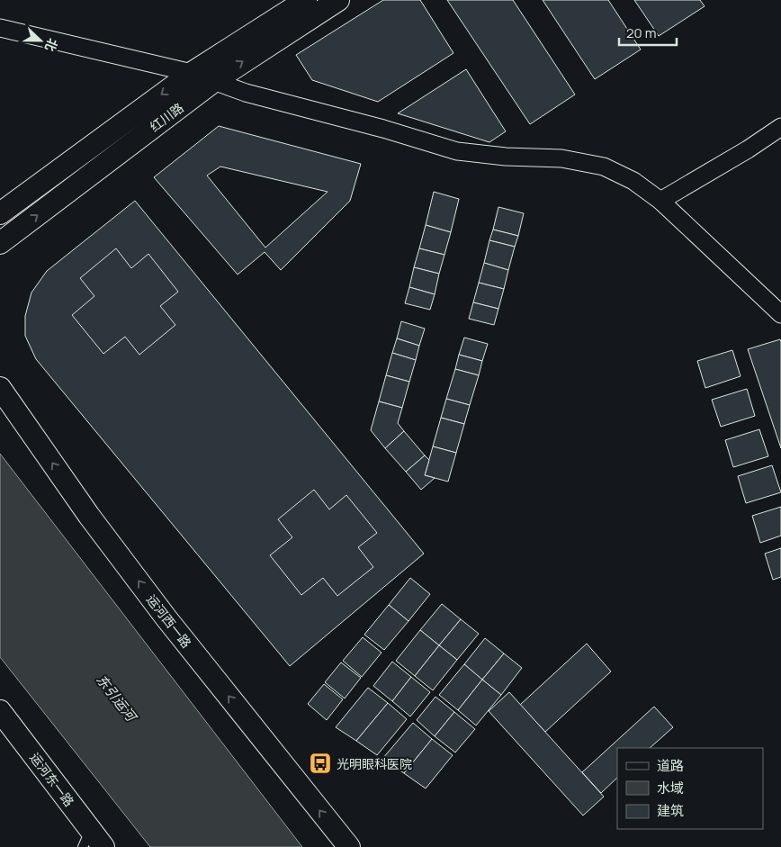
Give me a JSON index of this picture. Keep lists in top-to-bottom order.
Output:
{
  "streets": {
    "street": ["红川路", "运河西一路", "运河东一路"]
  },
  "one_way": ["运河西一路"],
  "water": ["东引运河"],
  "places": {
    "bus stop": ["光明眼科医院"]
  },
  "legend": ["道路", "水域", "建筑"],
  "scale_bar": "20 m",
  "north": "right"
}
